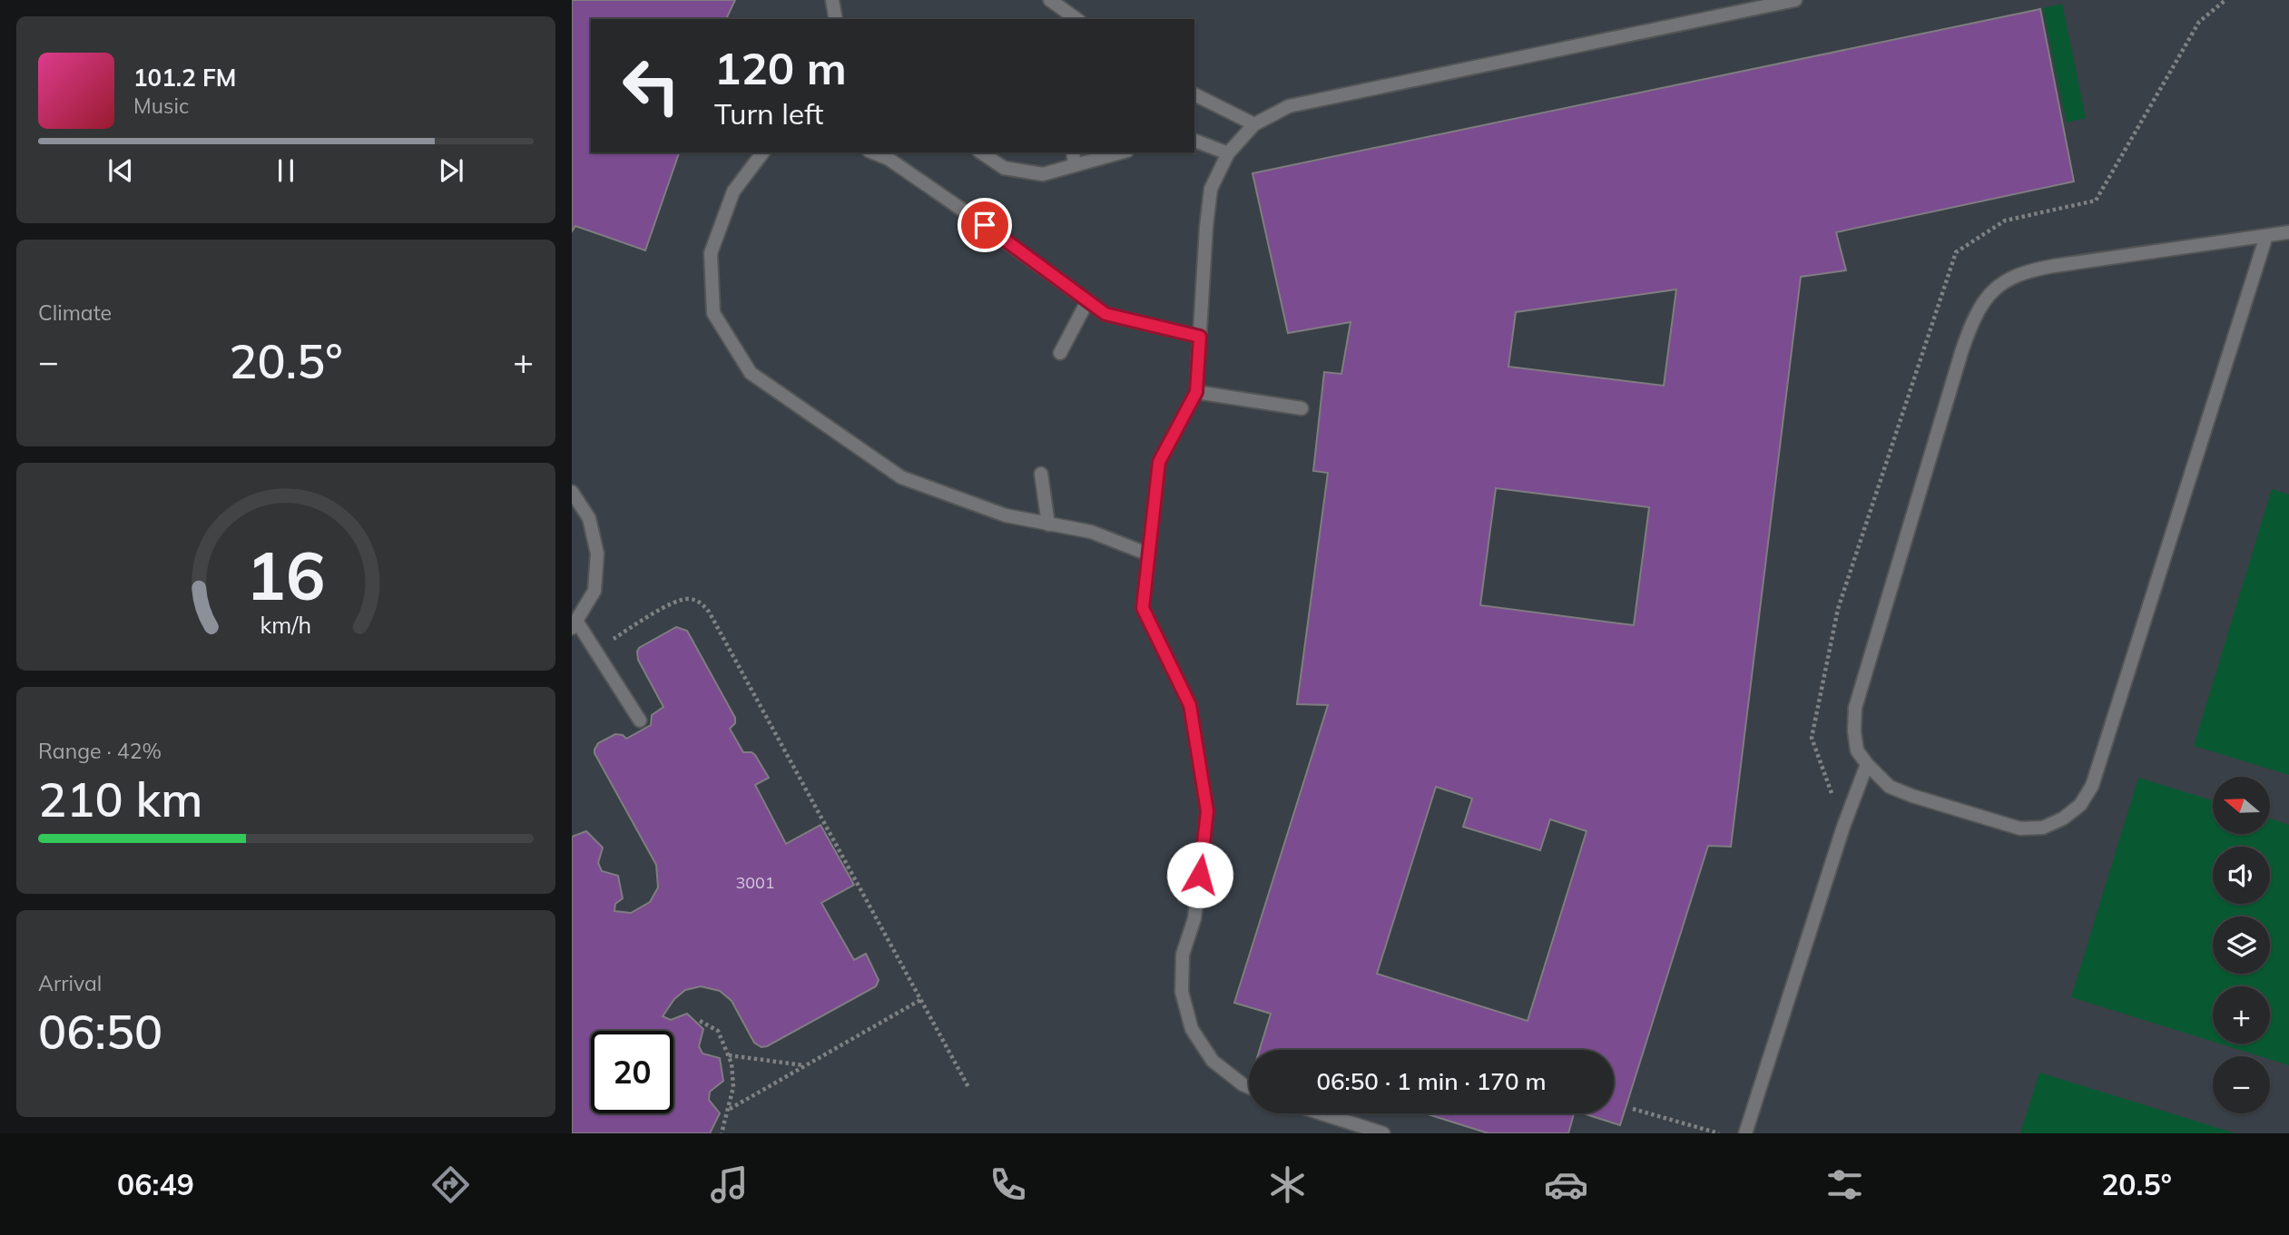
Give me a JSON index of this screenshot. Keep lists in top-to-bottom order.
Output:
{
  "house_numbers": ["3001"],
  "north": "left",
  "page": {
    "turn": ["120 m", "Turn left"],
    "song": ["101.2 FM", "Music"],
    "tile": [
      "Climate",
      ["Range · 42%", "210 km"],
      ["Arrival", "06:50"]
    ],
    "heat": ["−", "20.5°", "+"],
    "map_buttons": ["+", "−"],
    "limit": "20",
    "trip": "06:50 · 1 min · 170 m",
    "tabs": ["06:49", "20.5°"],
    "gauge": ["16", "km/h"]
  }
}
